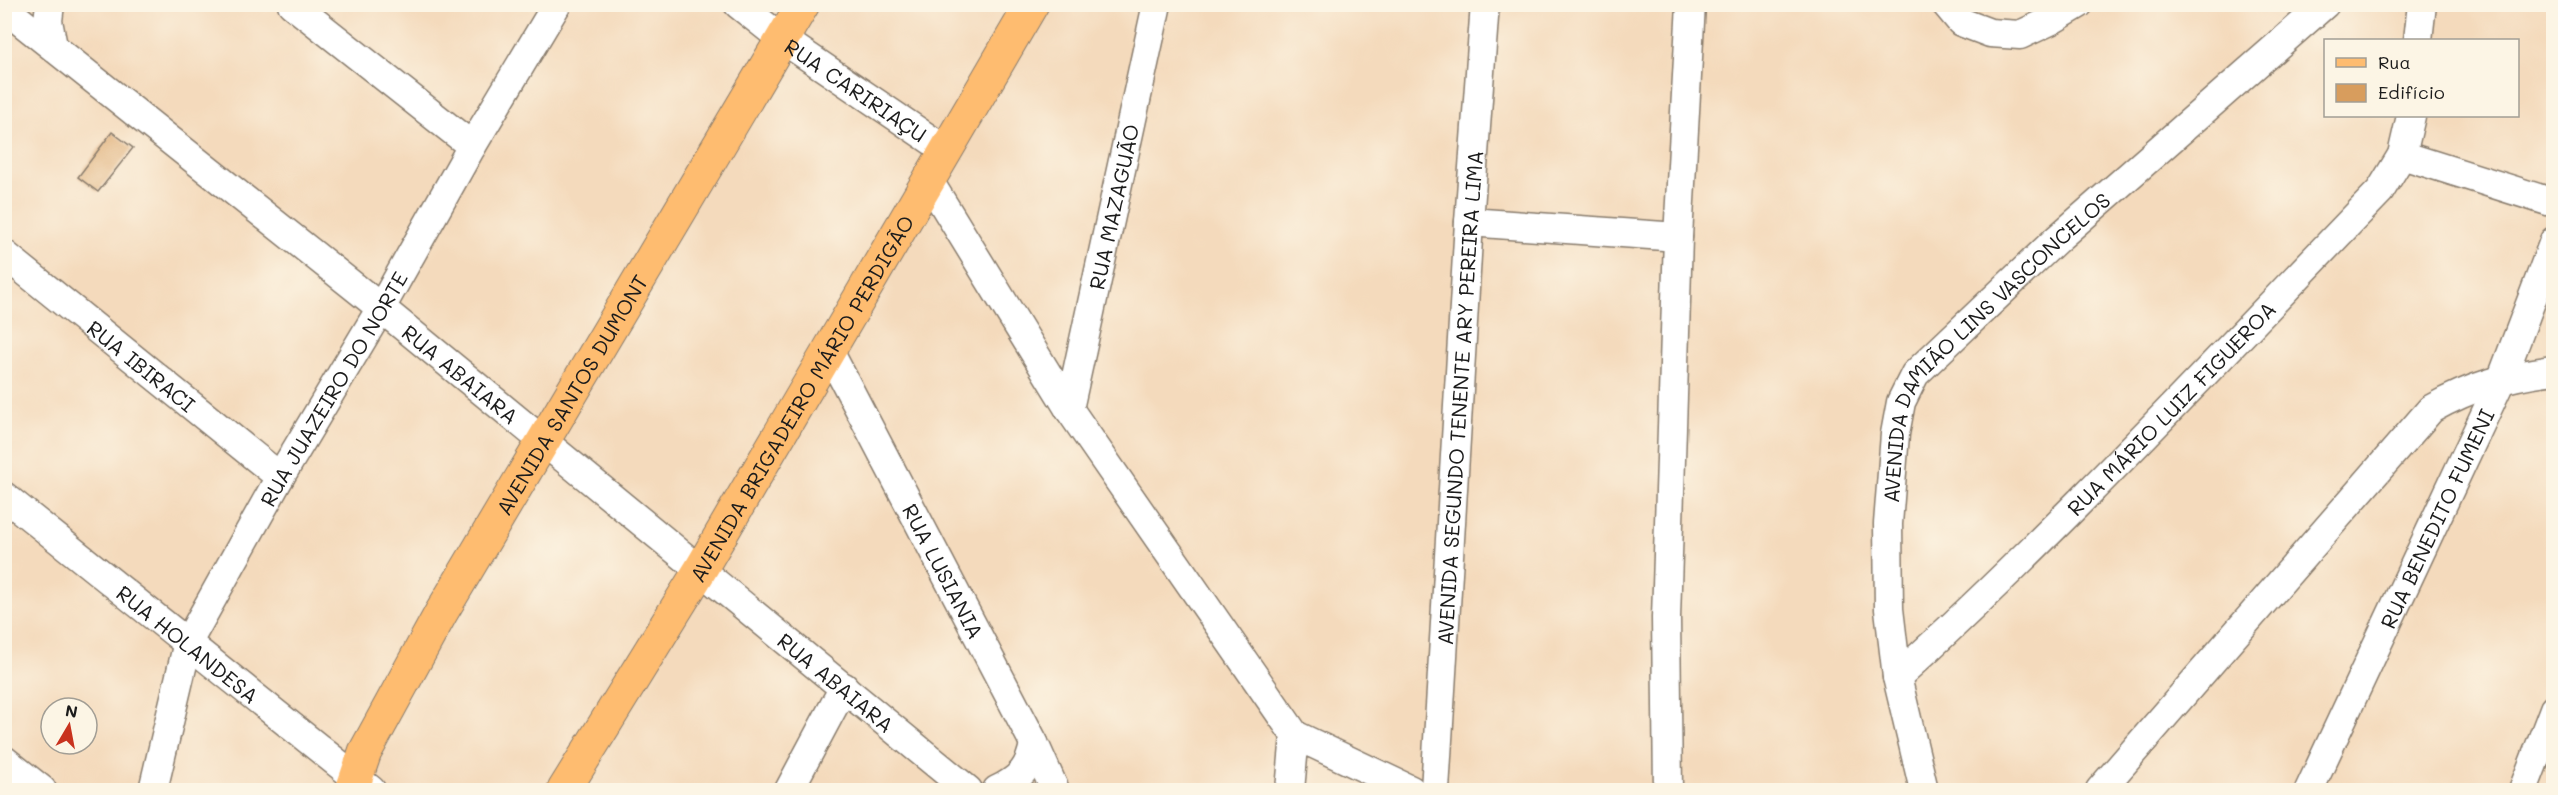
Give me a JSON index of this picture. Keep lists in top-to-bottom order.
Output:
{
  "streets": {
    "main road": ["AVENIDA SANTOS DUMONT", "AVENIDA BRIGADEIRO MÁRIO PERDIGÃO"],
    "street": [
      "RUA CARIRIAÇU",
      "RUA MAZAGUÃO",
      "AVENIDA DAMIÃO LINS VASCONCELOS",
      "RUA IBIRACI",
      "RUA ABAIARA",
      "RUA JUAZEIRO DO NORTE",
      "AVENIDA SEGUNDO TENENTE ARY PEREIRA LIMA",
      "RUA MÁRIO LUIZ FIGUEROA",
      "RUA BENEDITO FUMENI",
      "RUA LUSIANIA",
      "RUA HOLANDESA"
    ]
  },
  "crossings": [
    ["RUA CARIRIAÇU", "AVENIDA SANTOS DUMONT"],
    ["RUA CARIRIAÇU", "AVENIDA BRIGADEIRO MÁRIO PERDIGÃO"],
    ["AVENIDA DAMIÃO LINS VASCONCELOS", "RUA MÁRIO LUIZ FIGUEROA"],
    ["RUA IBIRACI", "RUA JUAZEIRO DO NORTE"],
    ["RUA ABAIARA", "RUA JUAZEIRO DO NORTE"],
    ["RUA ABAIARA", "AVENIDA SANTOS DUMONT"],
    ["RUA ABAIARA", "AVENIDA BRIGADEIRO MÁRIO PERDIGÃO"],
    ["RUA JUAZEIRO DO NORTE", "RUA HOLANDESA"],
    ["AVENIDA SANTOS DUMONT", "RUA HOLANDESA"],
    ["AVENIDA BRIGADEIRO MÁRIO PERDIGÃO", "RUA LUSIANIA"]
  ],
  "legend": ["Rua", "Edifício"],
  "north": "top"
}
